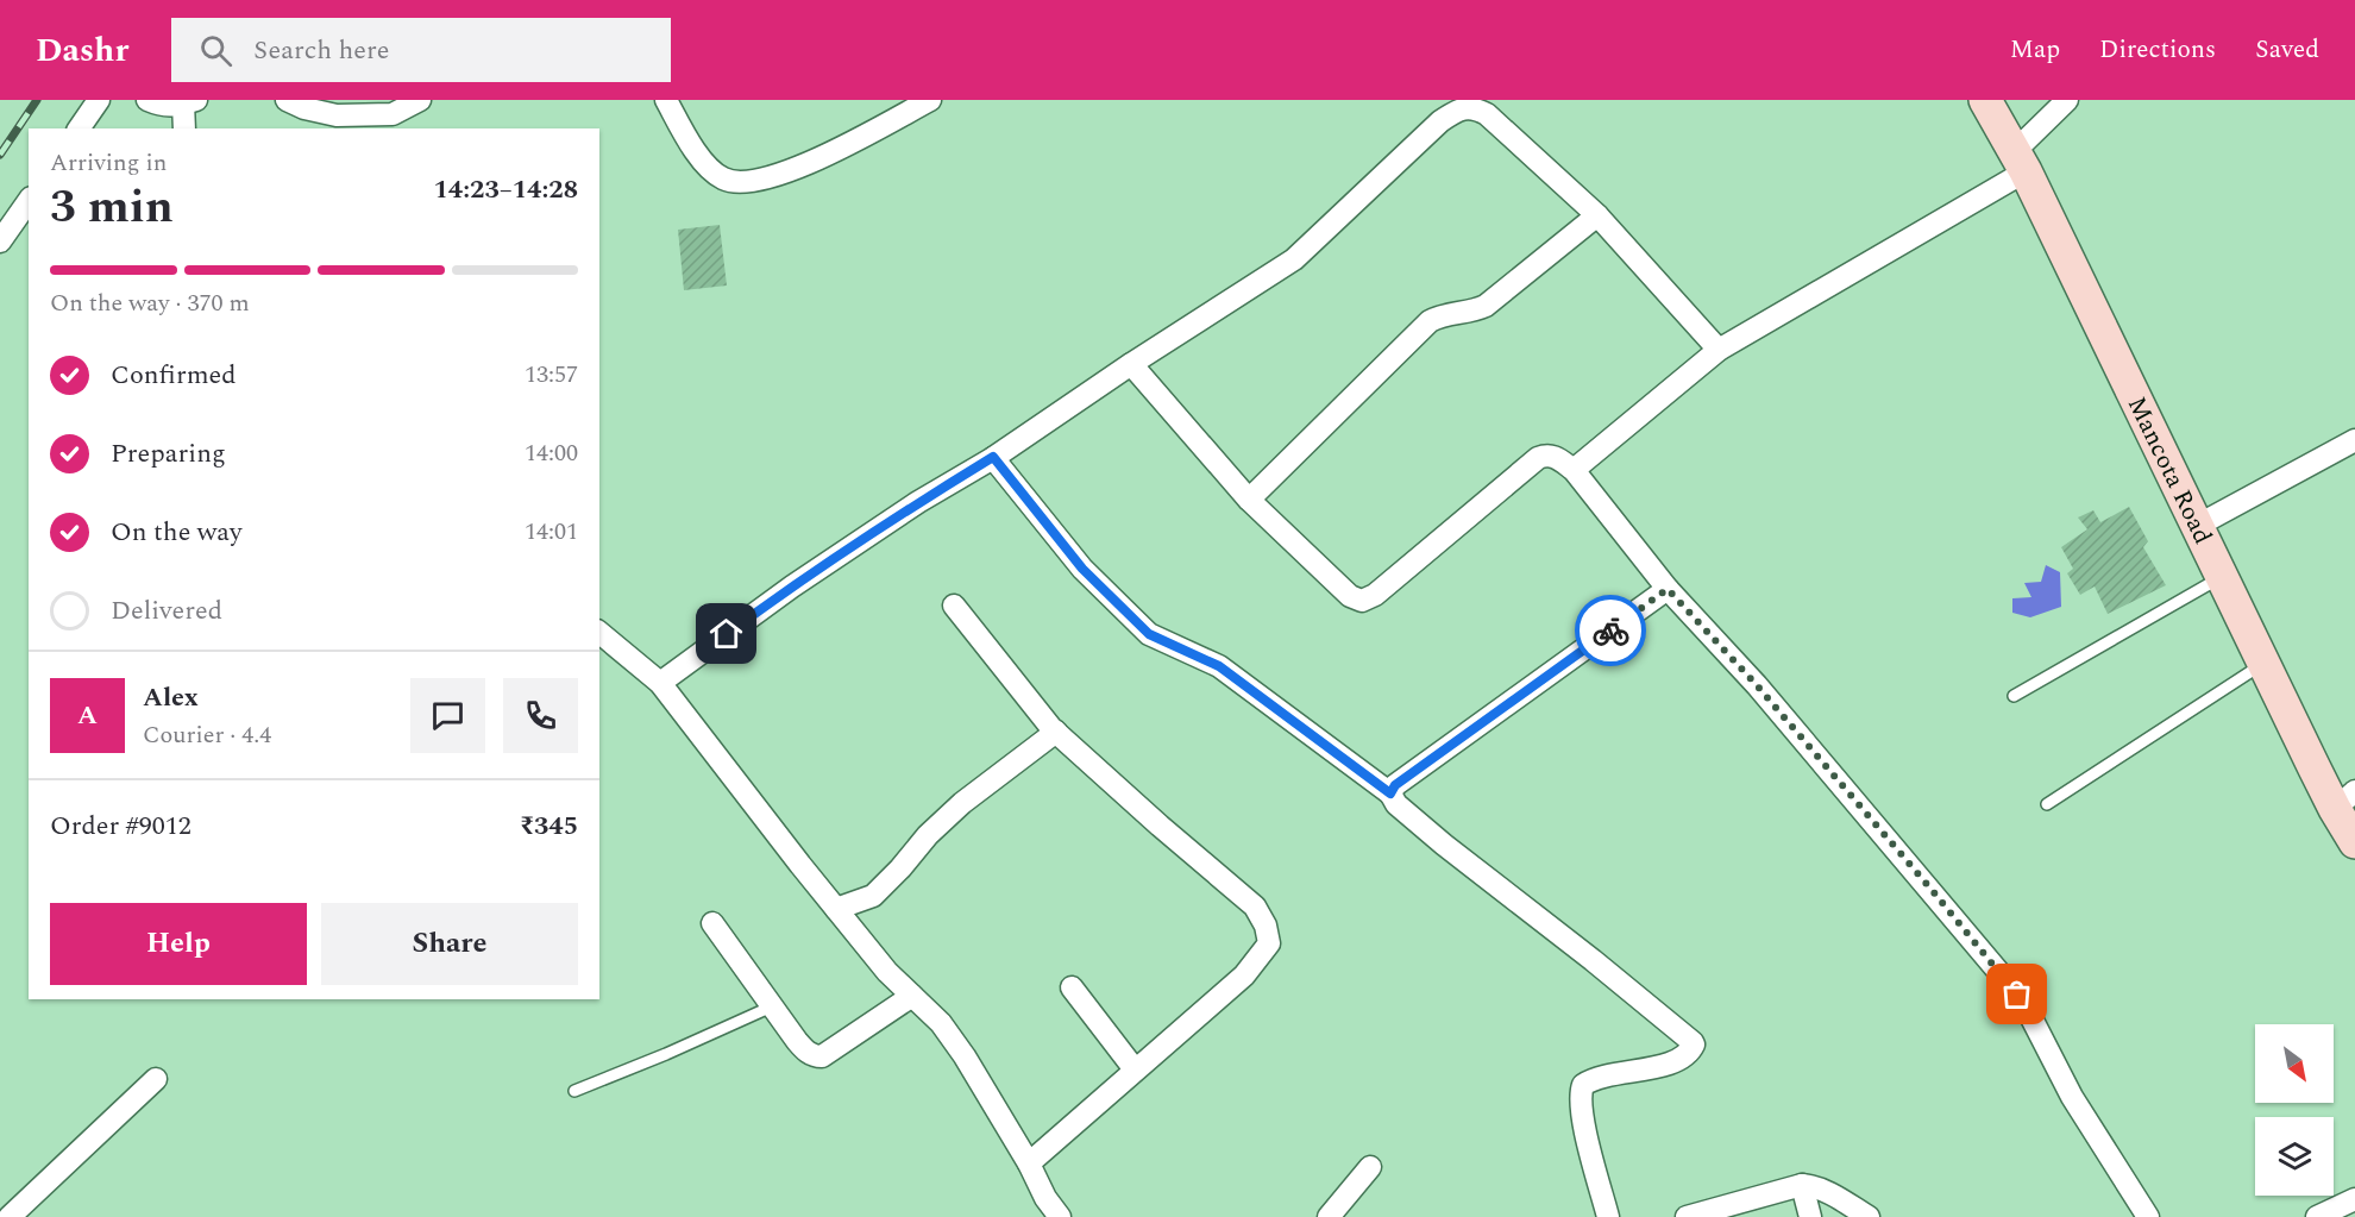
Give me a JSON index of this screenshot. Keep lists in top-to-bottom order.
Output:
{
  "streets": {
    "main road": ["Mancota Road"]
  },
  "north": "bottom right",
  "page": {
    "header": "Dashr",
    "search": "Search here",
    "nav": ["Map", "Directions", "Saved"],
    "heading": ["3 min", "Arriving in", "14:23–14:28"],
    "panel": [
      "Alex",
      "Courier · 4.4",
      "Order #9012",
      "₹345"
    ],
    "bar": "On the way · 370 m",
    "list": [
      ["Confirmed", "13:57"],
      ["Preparing", "14:00"],
      ["On the way", "14:01"],
      "Delivered"
    ],
    "round": "A",
    "buttons": ["Help", "Share"]
  }
}
